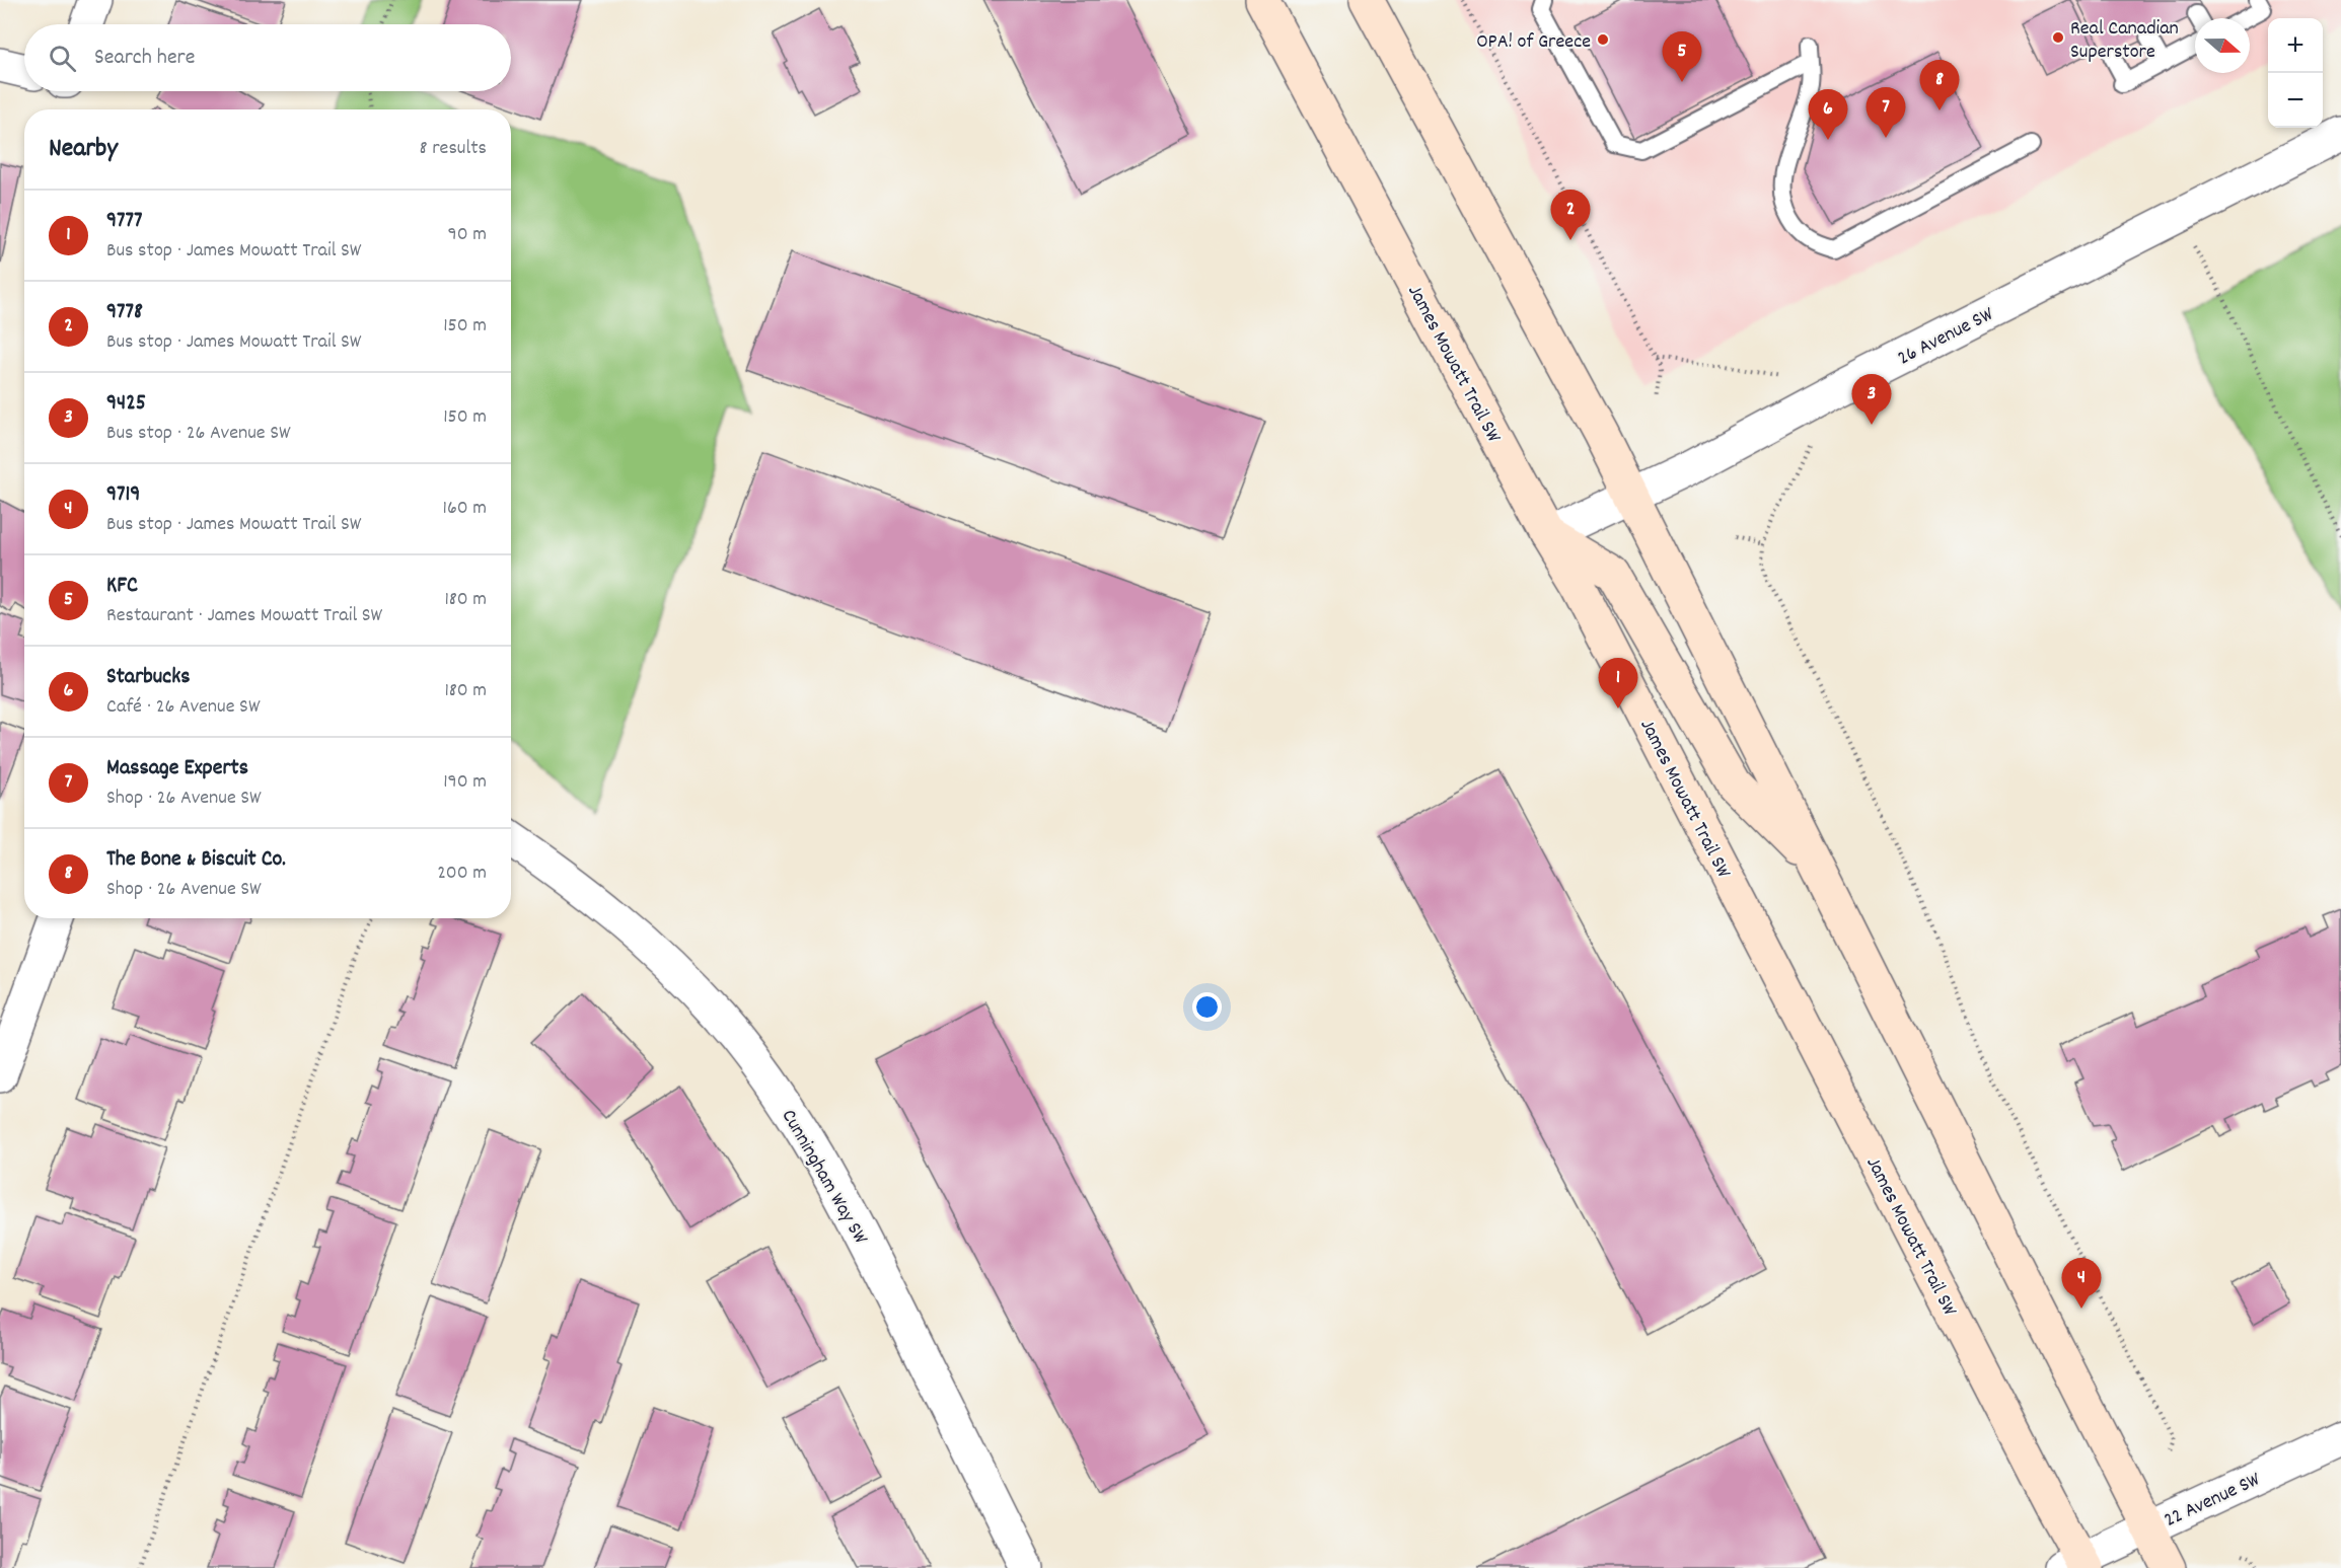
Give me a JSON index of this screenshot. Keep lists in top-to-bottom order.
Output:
{
  "streets": {
    "main road": ["James Mowatt Trail SW"],
    "street": ["26 Avenue SW", "Cunningham Way SW", "22 Avenue SW"]
  },
  "crossings": [
    ["26 Avenue SW", "James Mowatt Trail SW"],
    ["James Mowatt Trail SW", "22 Avenue SW"]
  ],
  "places": ["Real Canadian Superstore", "OPA! of Greece"],
  "north": "right",
  "page": {
    "map_buttons": ["+", "−"],
    "search": "Search here",
    "pins": [
      "5",
      "8",
      "7",
      "6",
      "2",
      "3",
      "1",
      "4"
    ],
    "heading": ["Nearby", "8 results"],
    "list": [
      {
        "mark": "1",
        "name": "9777",
        "note": "Bus stop · James Mowatt Trail SW",
        "value": "90 m"
      },
      {
        "mark": "2",
        "name": "9778",
        "note": "Bus stop · James Mowatt Trail SW",
        "value": "150 m"
      },
      {
        "mark": "3",
        "name": "9425",
        "note": "Bus stop · 26 Avenue SW",
        "value": "150 m"
      },
      {
        "mark": "4",
        "name": "9719",
        "note": "Bus stop · James Mowatt Trail SW",
        "value": "160 m"
      },
      {
        "mark": "5",
        "name": "KFC",
        "note": "Restaurant · James Mowatt Trail SW",
        "value": "180 m"
      },
      {
        "mark": "6",
        "name": "Starbucks",
        "note": "Café · 26 Avenue SW",
        "value": "180 m"
      },
      {
        "mark": "7",
        "name": "Massage Experts",
        "note": "Shop · 26 Avenue SW",
        "value": "190 m"
      },
      {
        "mark": "8",
        "name": "The Bone & Biscuit Co.",
        "note": "Shop · 26 Avenue SW",
        "value": "200 m"
      }
    ]
  }
}
